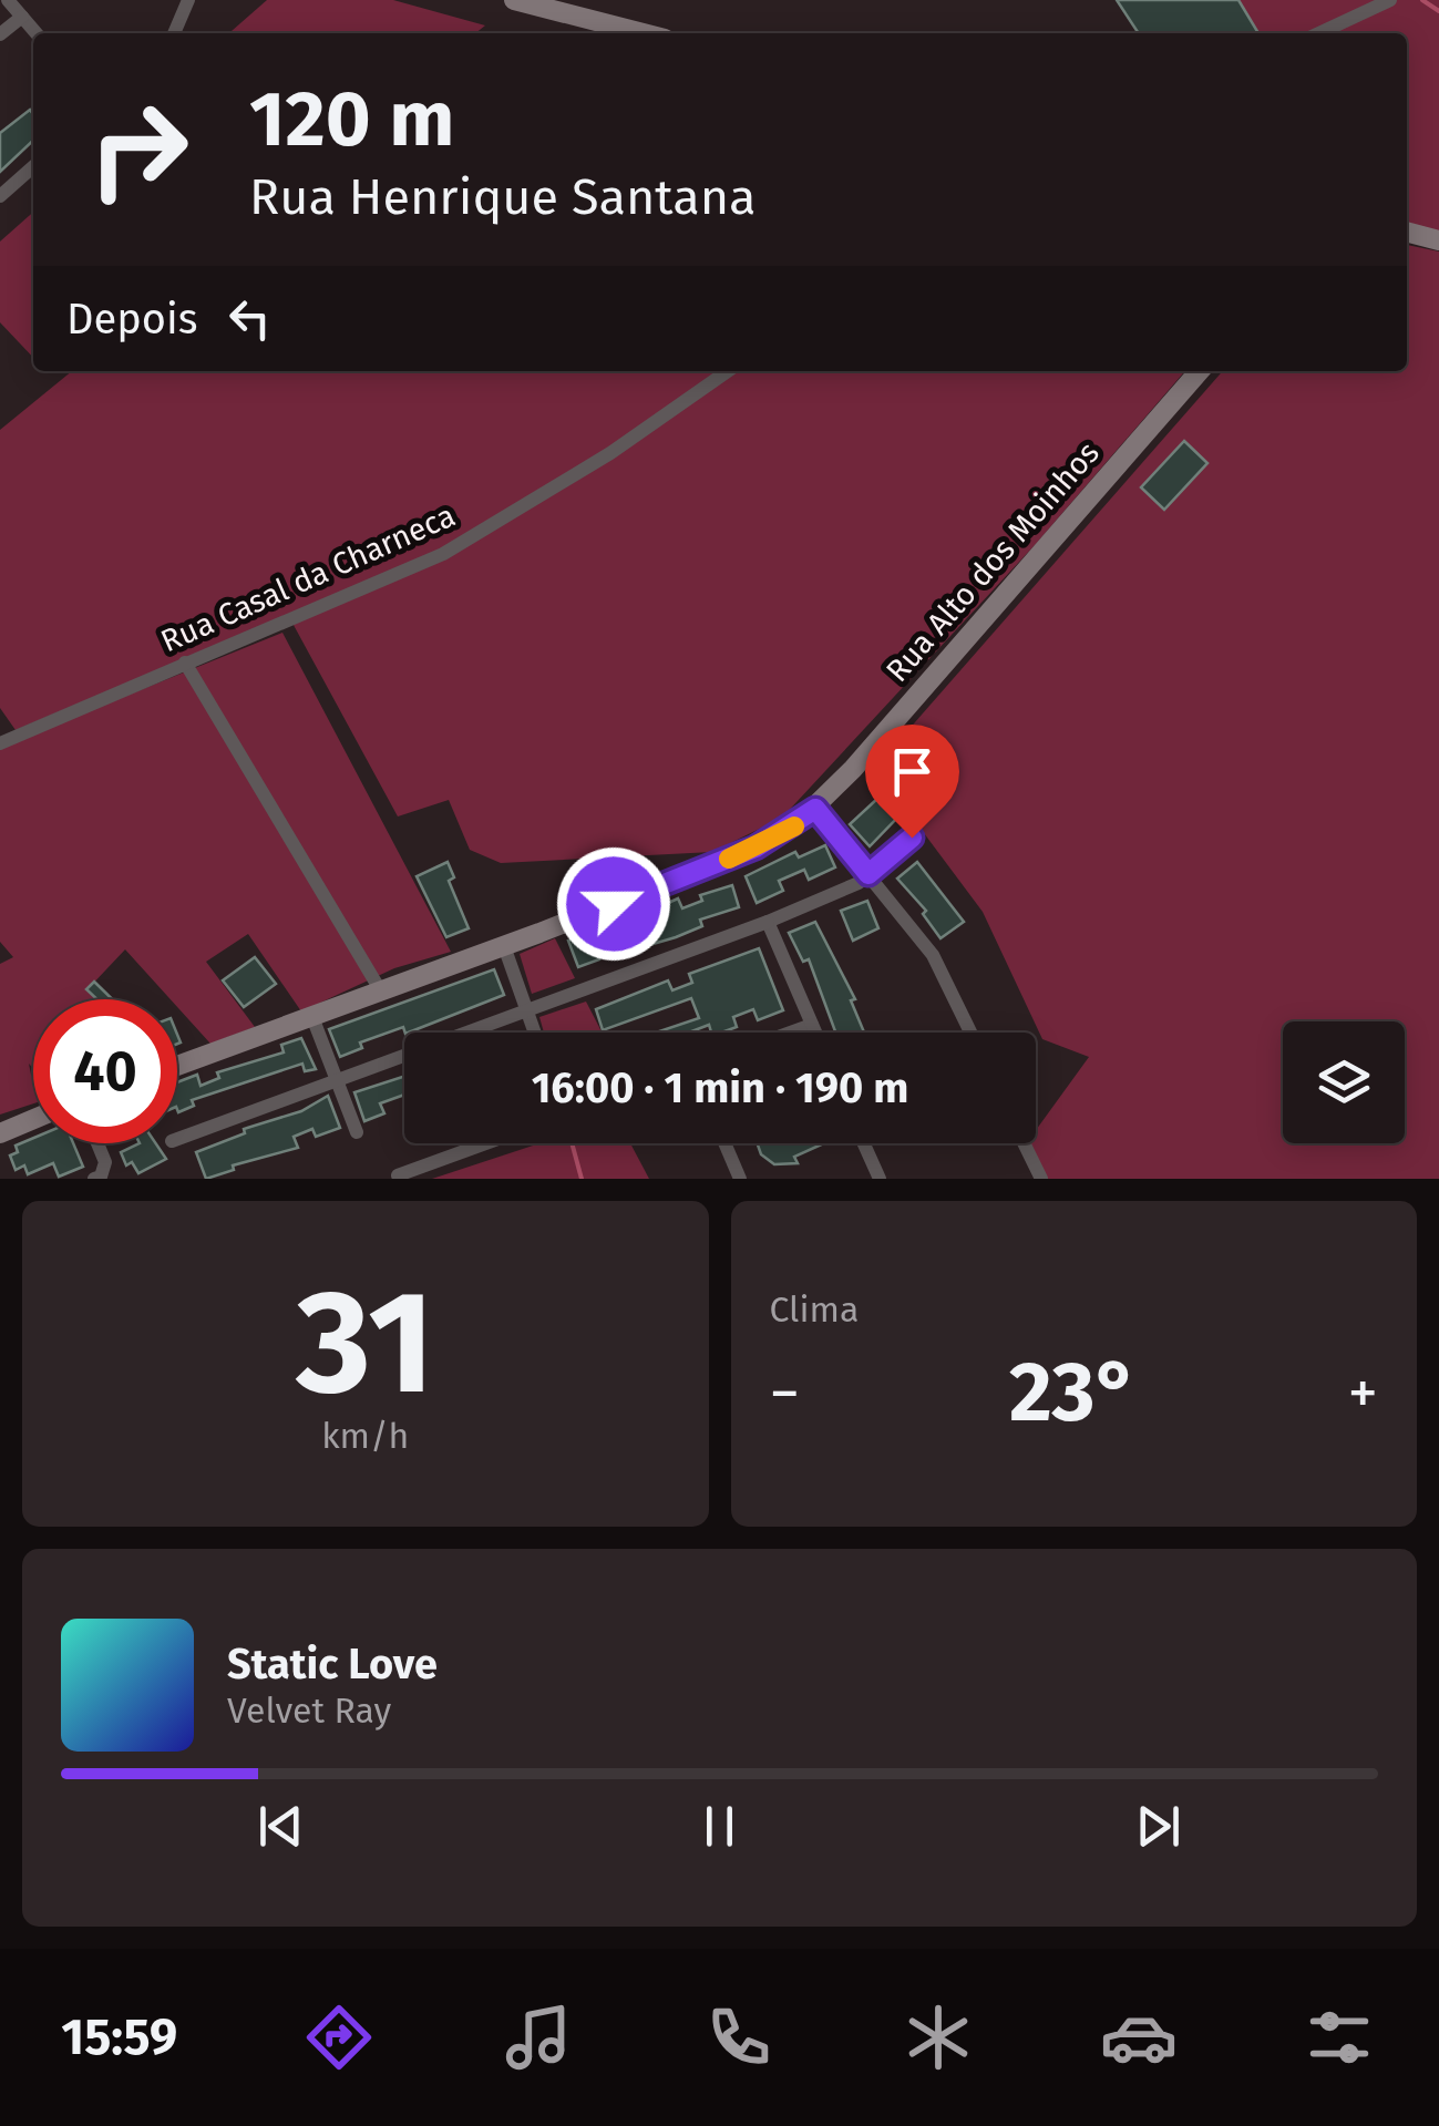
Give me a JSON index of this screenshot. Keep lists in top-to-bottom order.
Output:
{
  "streets": {
    "street": ["Rua Alto dos Moinhos", "Rua Casal da Charneca"]
  },
  "page": {
    "turn": ["120 m", "Rua Henrique Santana"],
    "then": "Depois",
    "limit": "40",
    "trip": "16:00 · 1 min · 190 m",
    "tile": [
      ["31", "km/h"],
      "Clima"
    ],
    "heat": ["−", "23°", "+"],
    "song": ["Static Love", "Velvet Ray"],
    "tabs": "15:59"
  }
}
